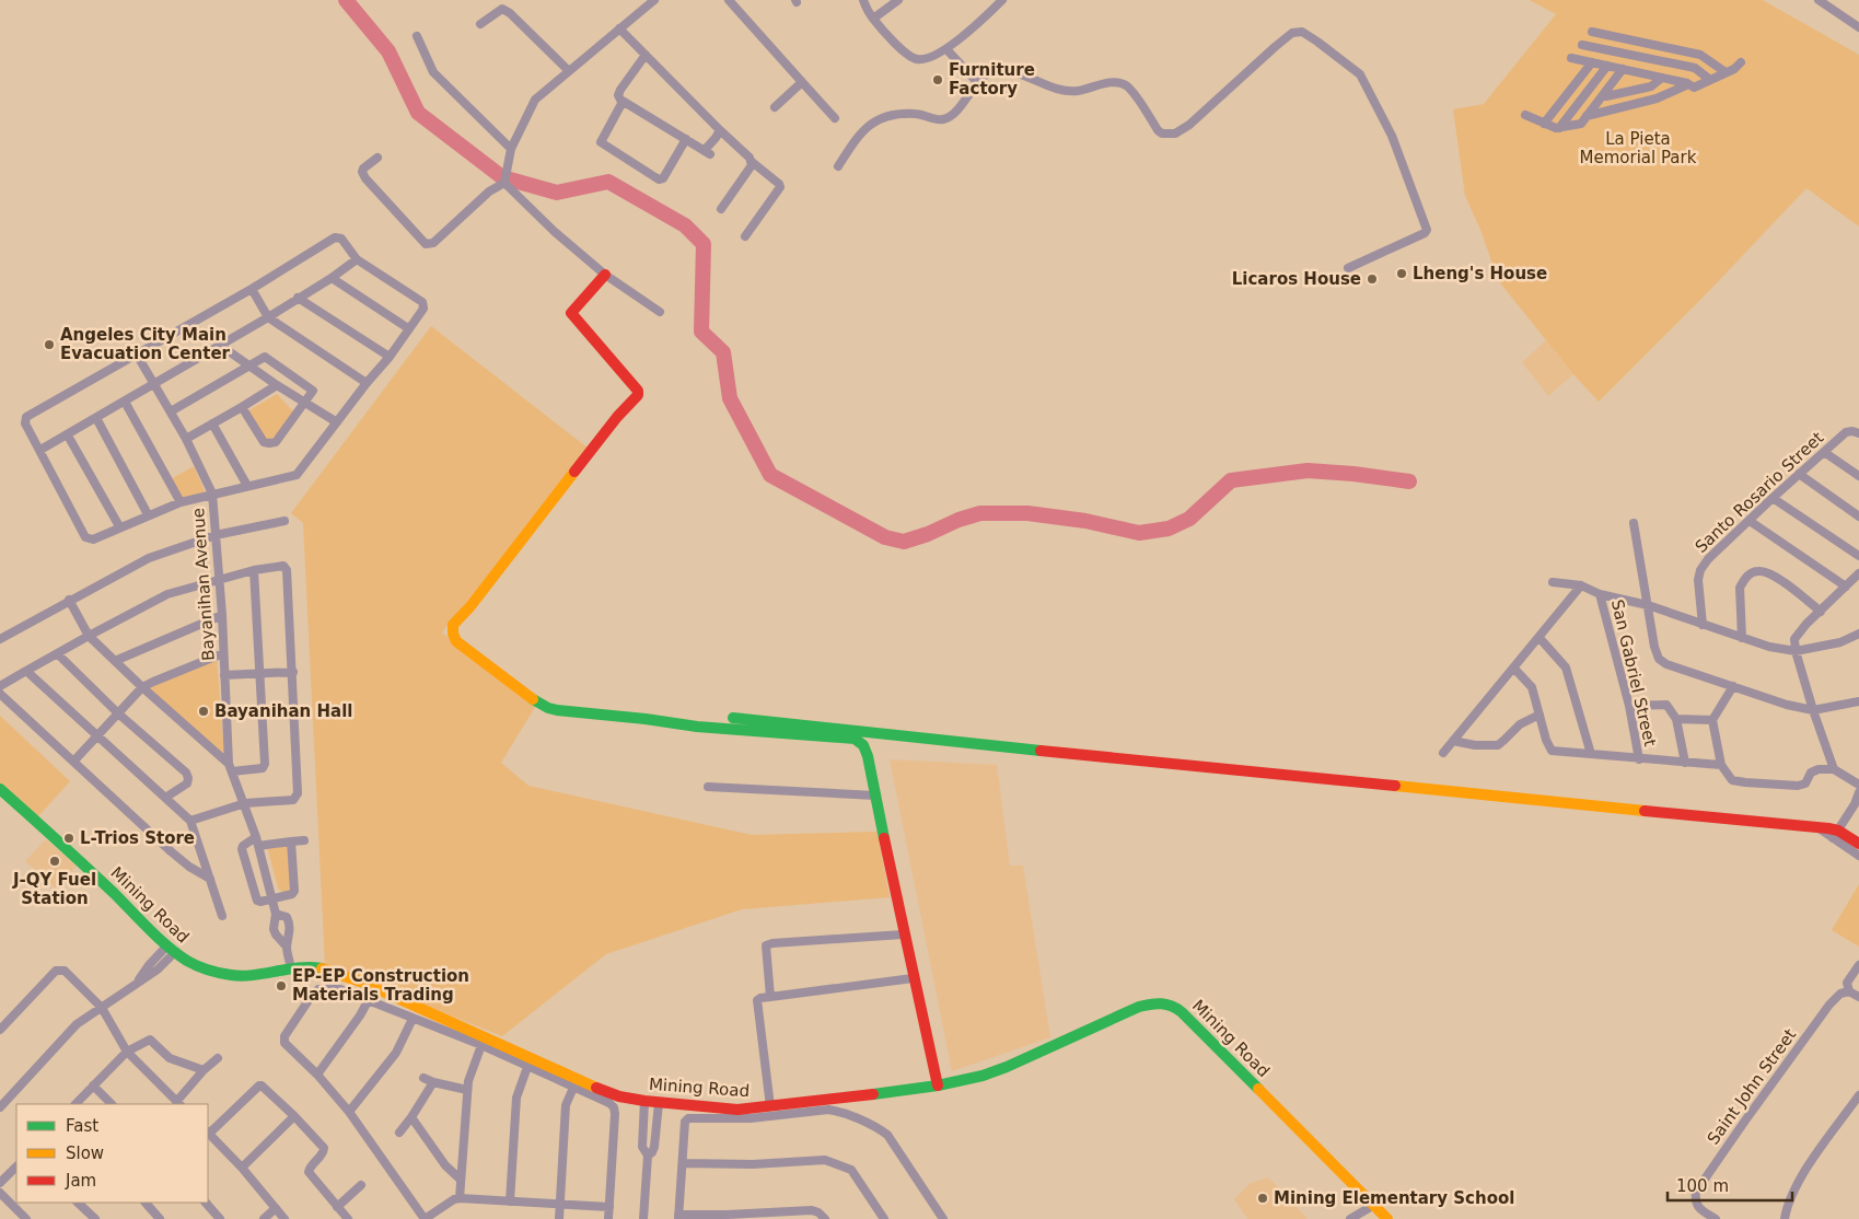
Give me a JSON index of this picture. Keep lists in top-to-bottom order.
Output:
{
  "streets": {
    "street": [
      "Santo Rosario Street",
      "Bayanihan Avenue",
      "San Gabriel Street",
      "Mining Road",
      "Saint John Street"
    ]
  },
  "parks": ["La Pieta Memorial Park"],
  "places": [
    "Furniture Factory",
    "Lheng's House",
    "Licaros House",
    "Angeles City Main Evacuation Center",
    "Bayanihan Hall",
    "L-Trios Store",
    "J-QY Fuel Station",
    "EP-EP Construction Materials Trading",
    "Mining Elementary School"
  ],
  "legend": ["Fast", "Slow", "Jam"],
  "scale_bar": "100 m"
}
